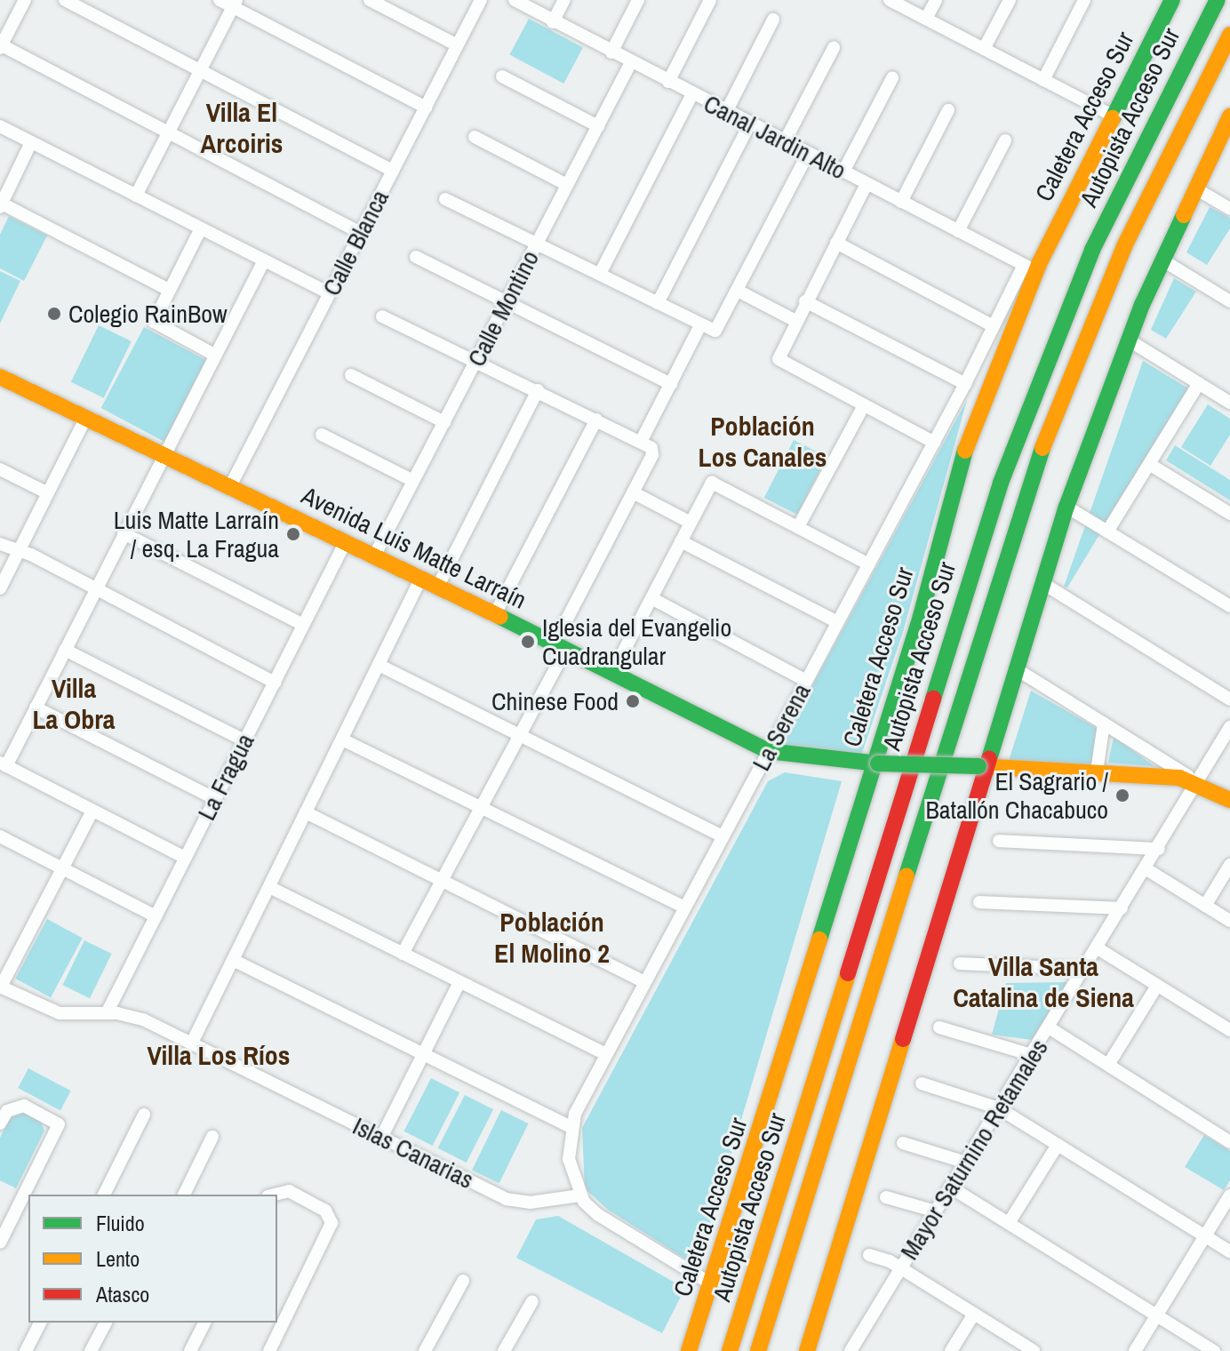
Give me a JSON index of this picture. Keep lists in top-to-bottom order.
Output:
{
  "streets": {
    "main road": ["Caletera Acceso Sur", "Autopista Acceso Sur", "Avenida Luis Matte Larraín"],
    "street": [
      "Canal Jardin Alto",
      "Calle Blanca",
      "Calle Montino",
      "La Serena",
      "La Fragua",
      "Mayor Saturnino Retamales",
      "Islas Canarias"
    ]
  },
  "crossings": [
    ["Caletera Acceso Sur", "Canal Jardin Alto"],
    ["Caletera Acceso Sur", "Avenida Luis Matte Larraín"],
    ["Caletera Acceso Sur", "La Serena"],
    ["Canal Jardin Alto", "Calle Montino"],
    ["Canal Jardin Alto", "La Serena"],
    ["Calle Blanca", "Avenida Luis Matte Larraín"],
    ["Calle Montino", "Avenida Luis Matte Larraín"],
    ["Avenida Luis Matte Larraín", "La Serena"],
    ["Avenida Luis Matte Larraín", "La Fragua"],
    ["Avenida Luis Matte Larraín", "Mayor Saturnino Retamales"],
    ["La Serena", "Islas Canarias"],
    ["La Fragua", "Islas Canarias"]
  ],
  "districts": [
    "Villa El Arcoiris",
    "Población Los Canales",
    "Villa La Obra",
    "Población El Molino 2",
    "Villa Santa Catalina de Siena",
    "Villa Los Ríos"
  ],
  "places": [
    "Colegio RainBow",
    "Luis Matte Larraín / esq. La Fragua",
    "Iglesia del Evangelio Cuadrangular",
    "Chinese Food",
    "El Sagrario / Batallón Chacabuco"
  ],
  "legend": ["Fluido", "Lento", "Atasco"]
}
